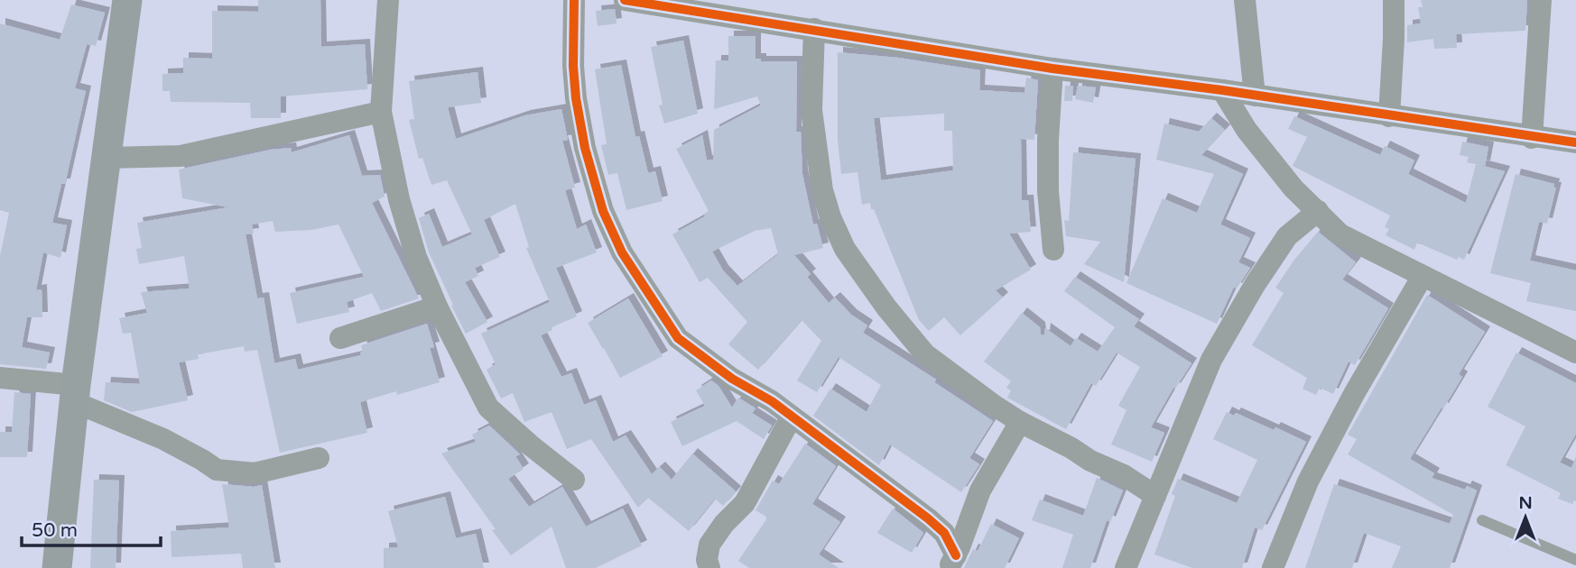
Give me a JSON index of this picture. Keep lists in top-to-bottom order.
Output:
{
  "scale_bar": "50 m",
  "north": "top"
}
